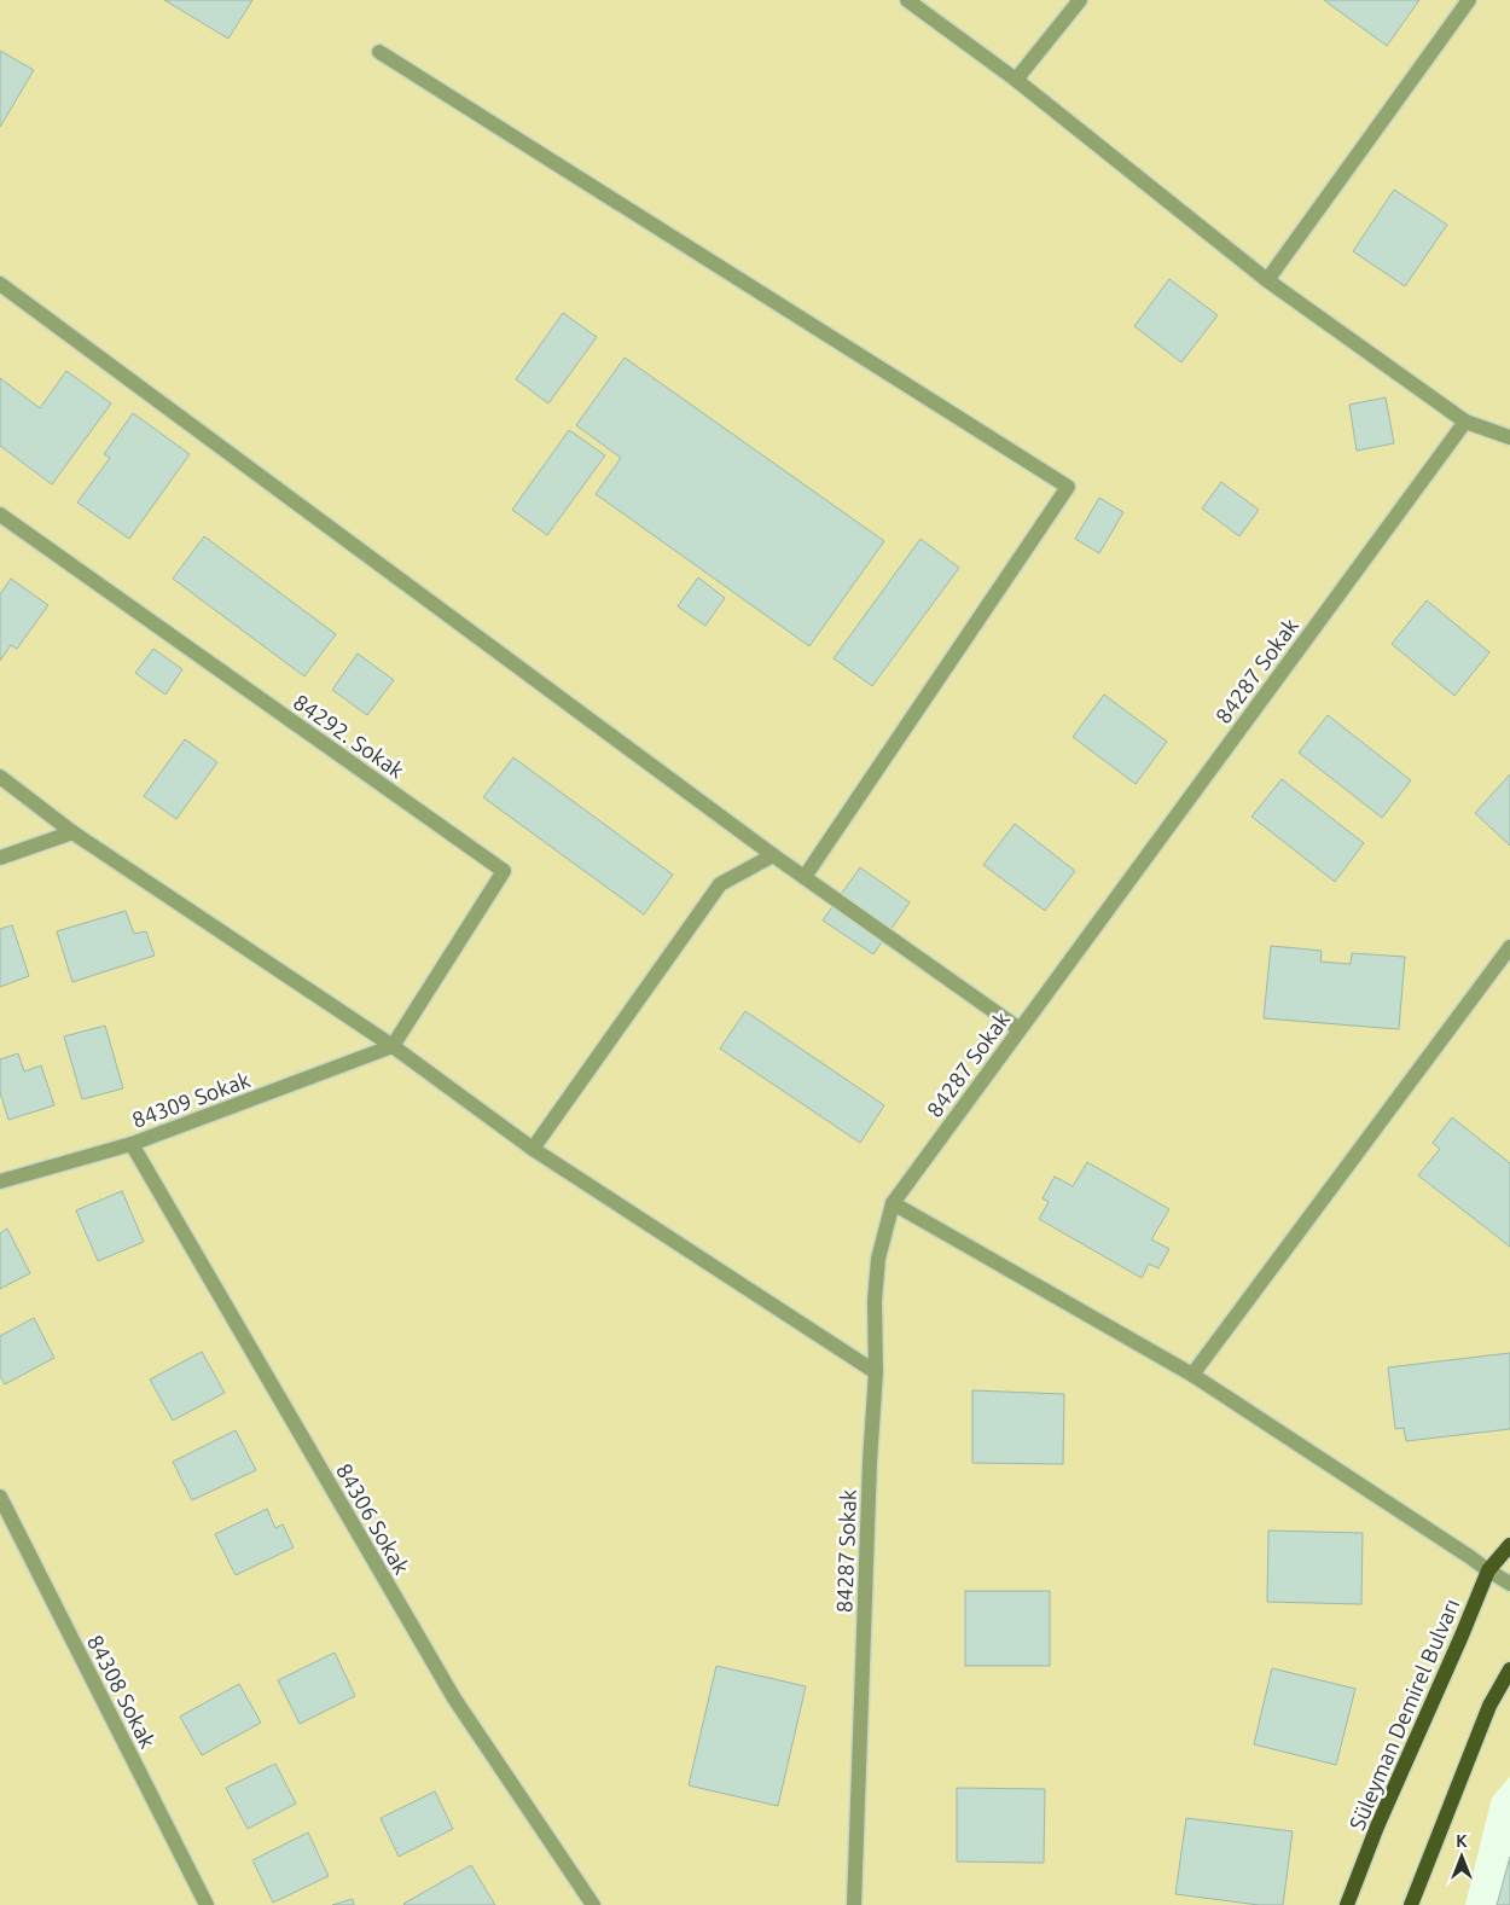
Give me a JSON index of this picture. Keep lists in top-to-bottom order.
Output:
{
  "streets": {
    "main road": ["Süleyman Demirel Bulvarı"],
    "street": [
      "84287 Sokak",
      "84292. Sokak",
      "84309 Sokak",
      "84306 Sokak",
      "84308 Sokak"
    ]
  },
  "crossings": [
    ["84292. Sokak", "84309 Sokak"],
    ["84309 Sokak", "84306 Sokak"]
  ],
  "north": "top"
}
